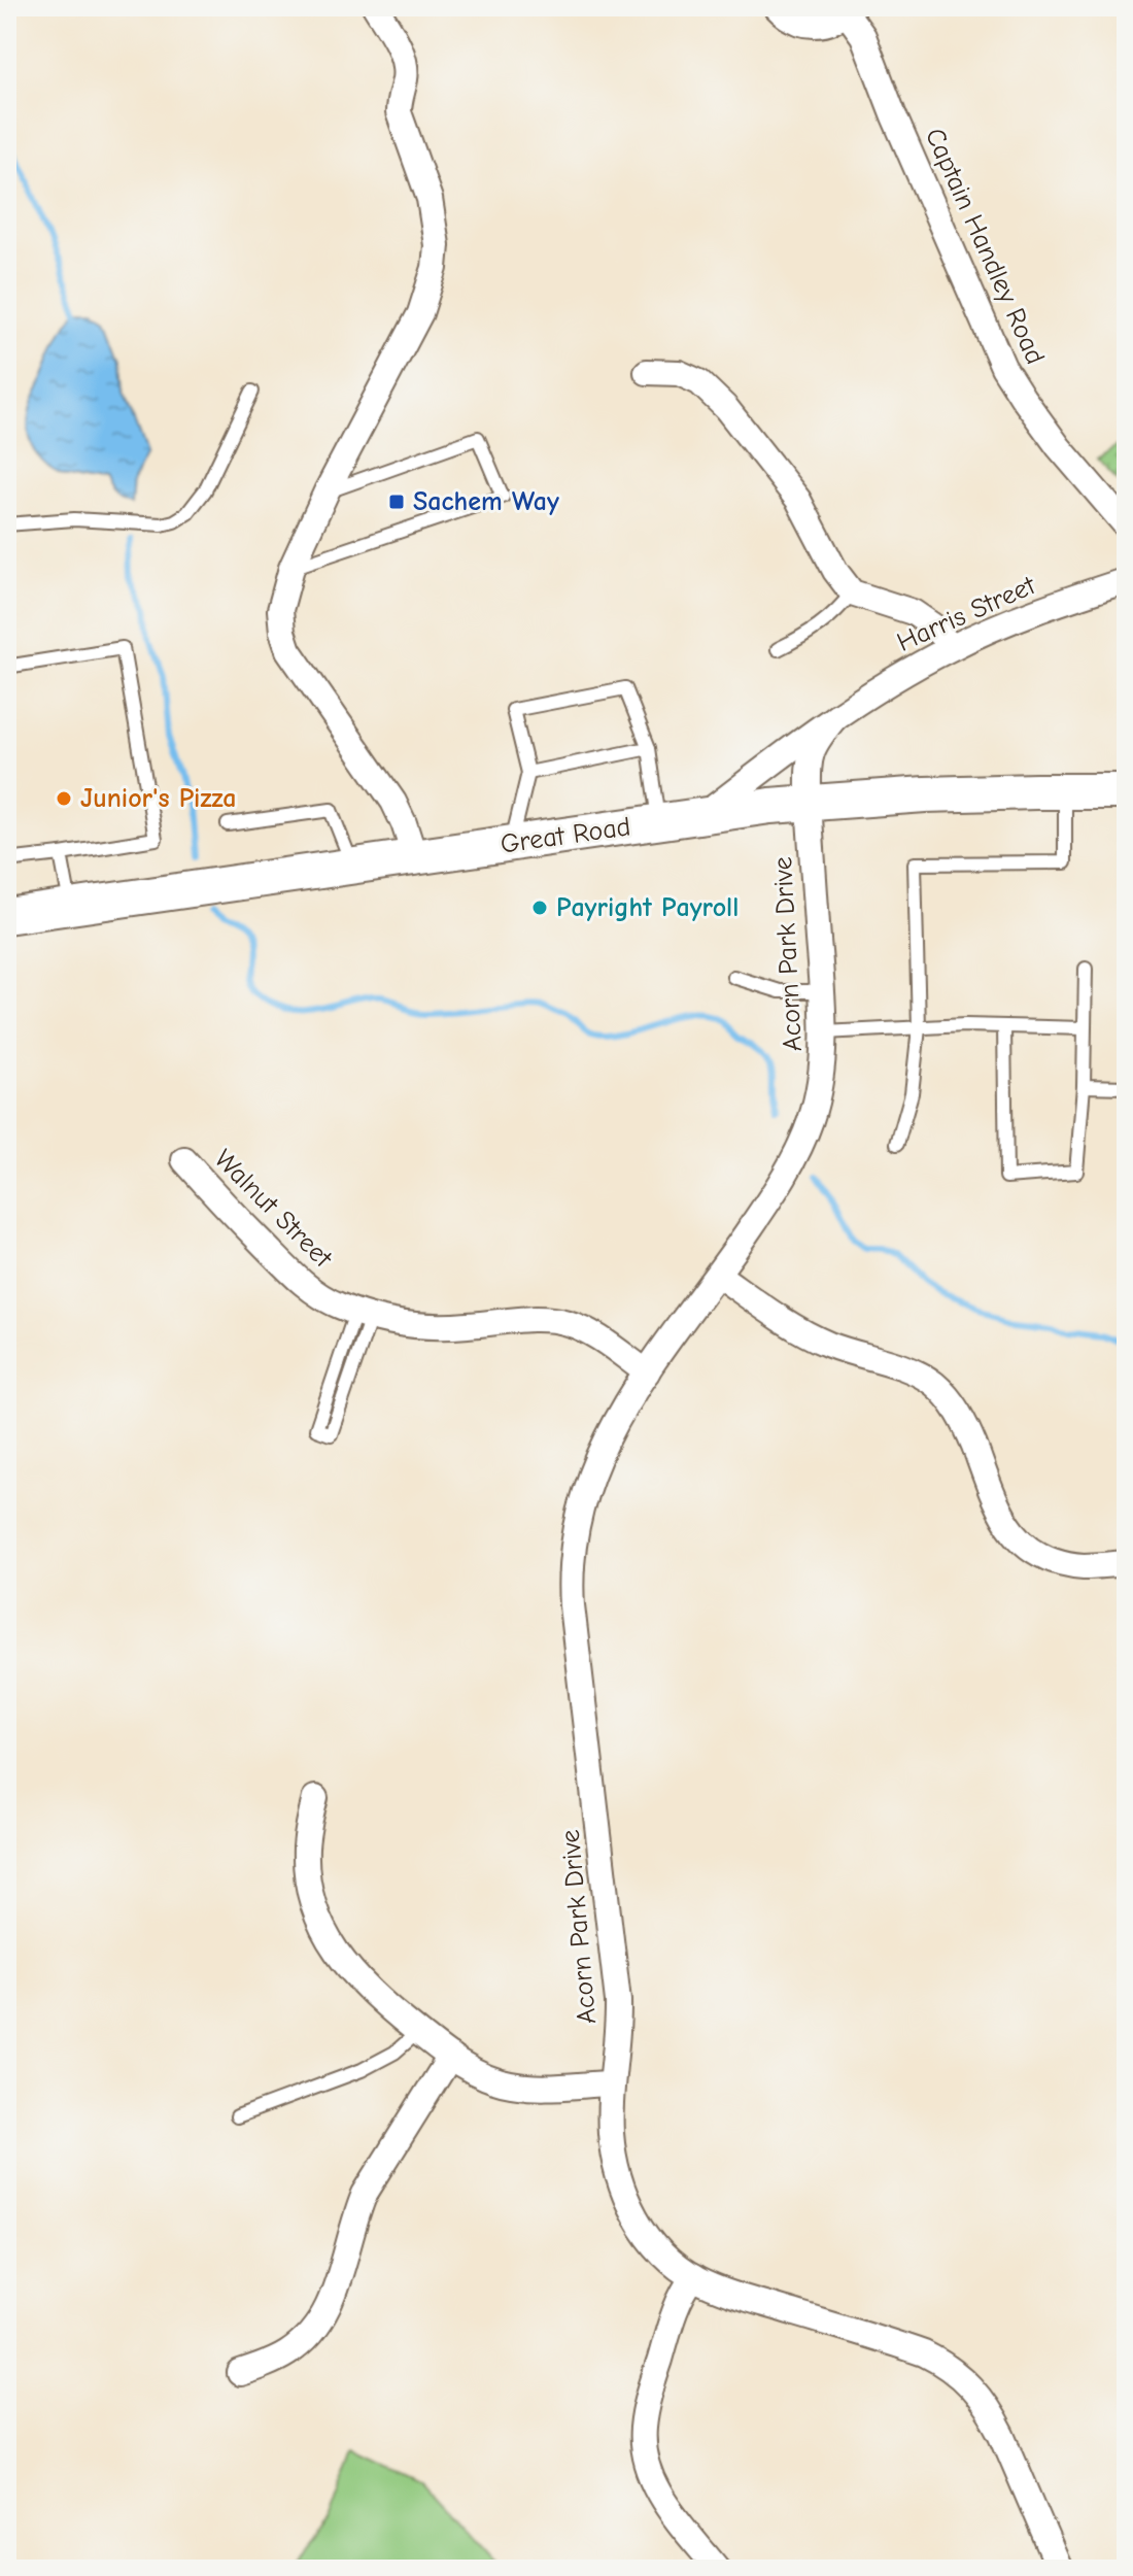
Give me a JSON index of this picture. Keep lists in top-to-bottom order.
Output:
{
  "streets": {
    "main road": ["Great Road"],
    "street": [
      "Captain Handley Road",
      "Harris Street",
      "Acorn Park Drive",
      "Walnut Street"
    ]
  },
  "crossings": [
    ["Harris Street", "Great Road"],
    ["Harris Street", "Acorn Park Drive"],
    ["Great Road", "Acorn Park Drive"],
    ["Acorn Park Drive", "Walnut Street"]
  ],
  "places": {
    "transit": ["Sachem Way"],
    "other": ["Junior's Pizza", "Payright Payroll"]
  }
}
